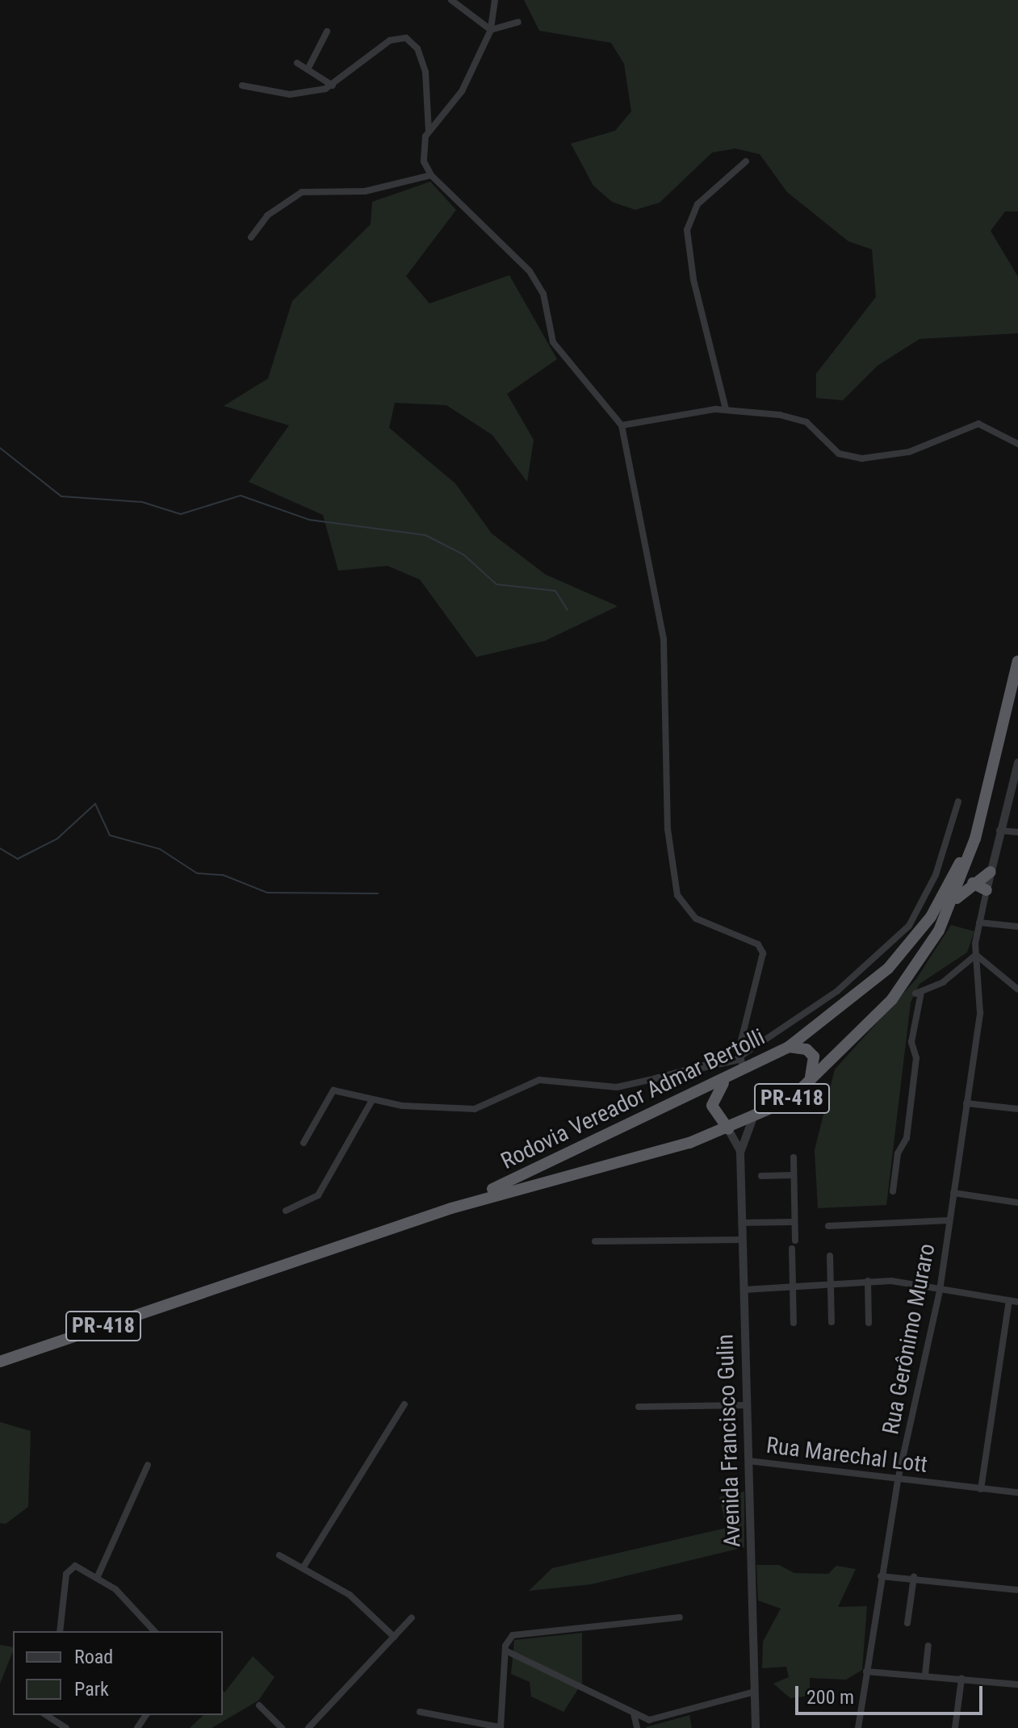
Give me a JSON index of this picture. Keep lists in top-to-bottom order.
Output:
{
  "streets": {
    "highway": ["PR-418", "Rodovia Vereador Admar Bertolli"],
    "street": ["Rua Gerônimo Muraro", "Avenida Francisco Gulin", "Rua Marechal Lott"]
  },
  "crossings": [
    ["Rodovia Vereador Admar Bertolli", "Avenida Francisco Gulin"],
    ["Rua Gerônimo Muraro", "Rua Marechal Lott"],
    ["Avenida Francisco Gulin", "Rua Marechal Lott"]
  ],
  "legend": ["Road", "Park"],
  "scale_bar": "200 m"
}
